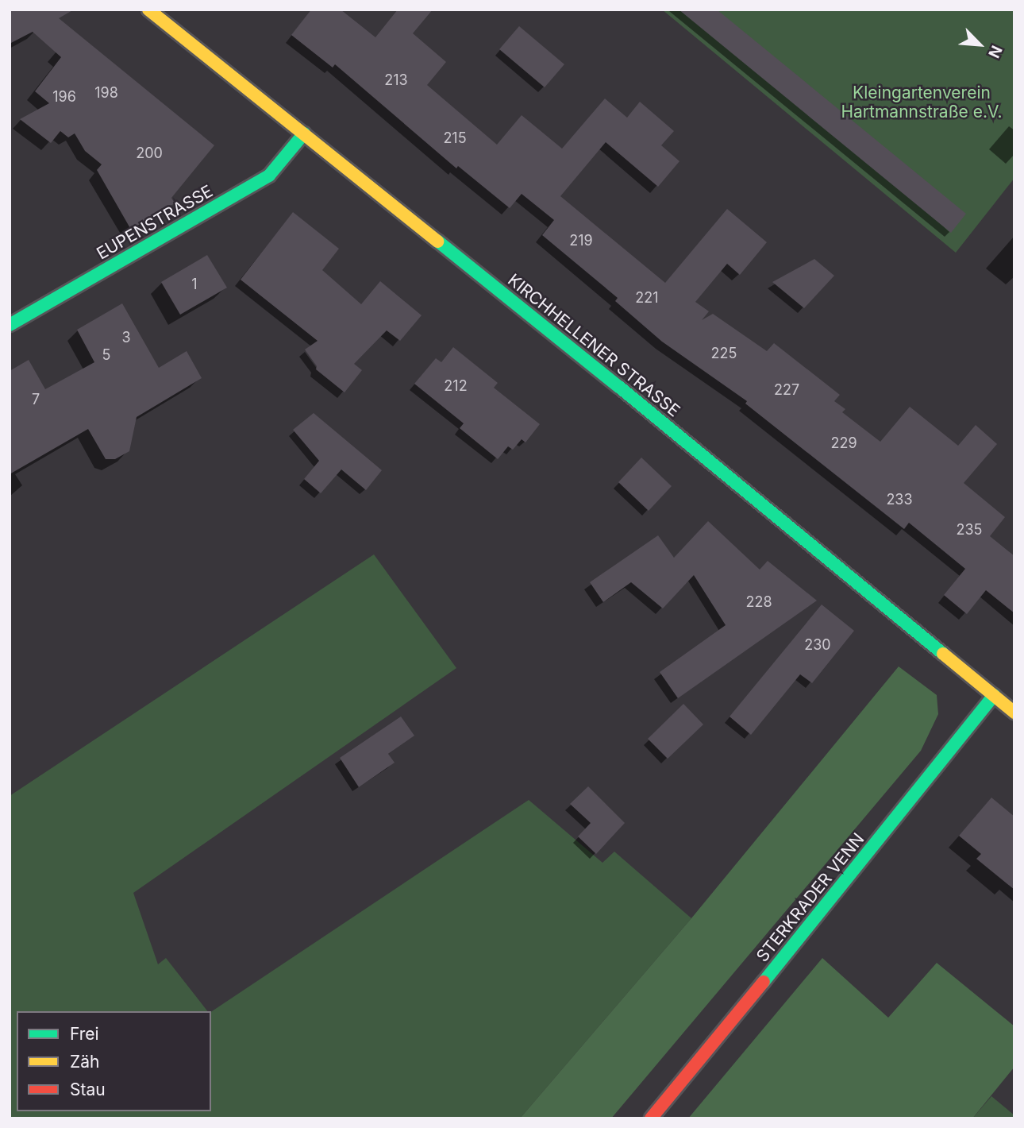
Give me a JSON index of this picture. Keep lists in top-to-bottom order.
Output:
{
  "streets": {
    "main road": ["EUPENSTRASSE", "KIRCHHELLENER STRASSE", "STERKRADER VENN"]
  },
  "crossings": [
    ["EUPENSTRASSE", "KIRCHHELLENER STRASSE"],
    ["KIRCHHELLENER STRASSE", "STERKRADER VENN"]
  ],
  "parks": ["Kleingartenverein Hartmannstraße e.V."],
  "house_numbers": [
    "213",
    "198",
    "196",
    "215",
    "200",
    "219",
    "1",
    "221",
    "3",
    "225",
    "5",
    "212",
    "227",
    "7",
    "229",
    "233",
    "235",
    "228",
    "230"
  ],
  "legend": ["Frei", "Zäh", "Stau"],
  "north": "bottom right"
}
